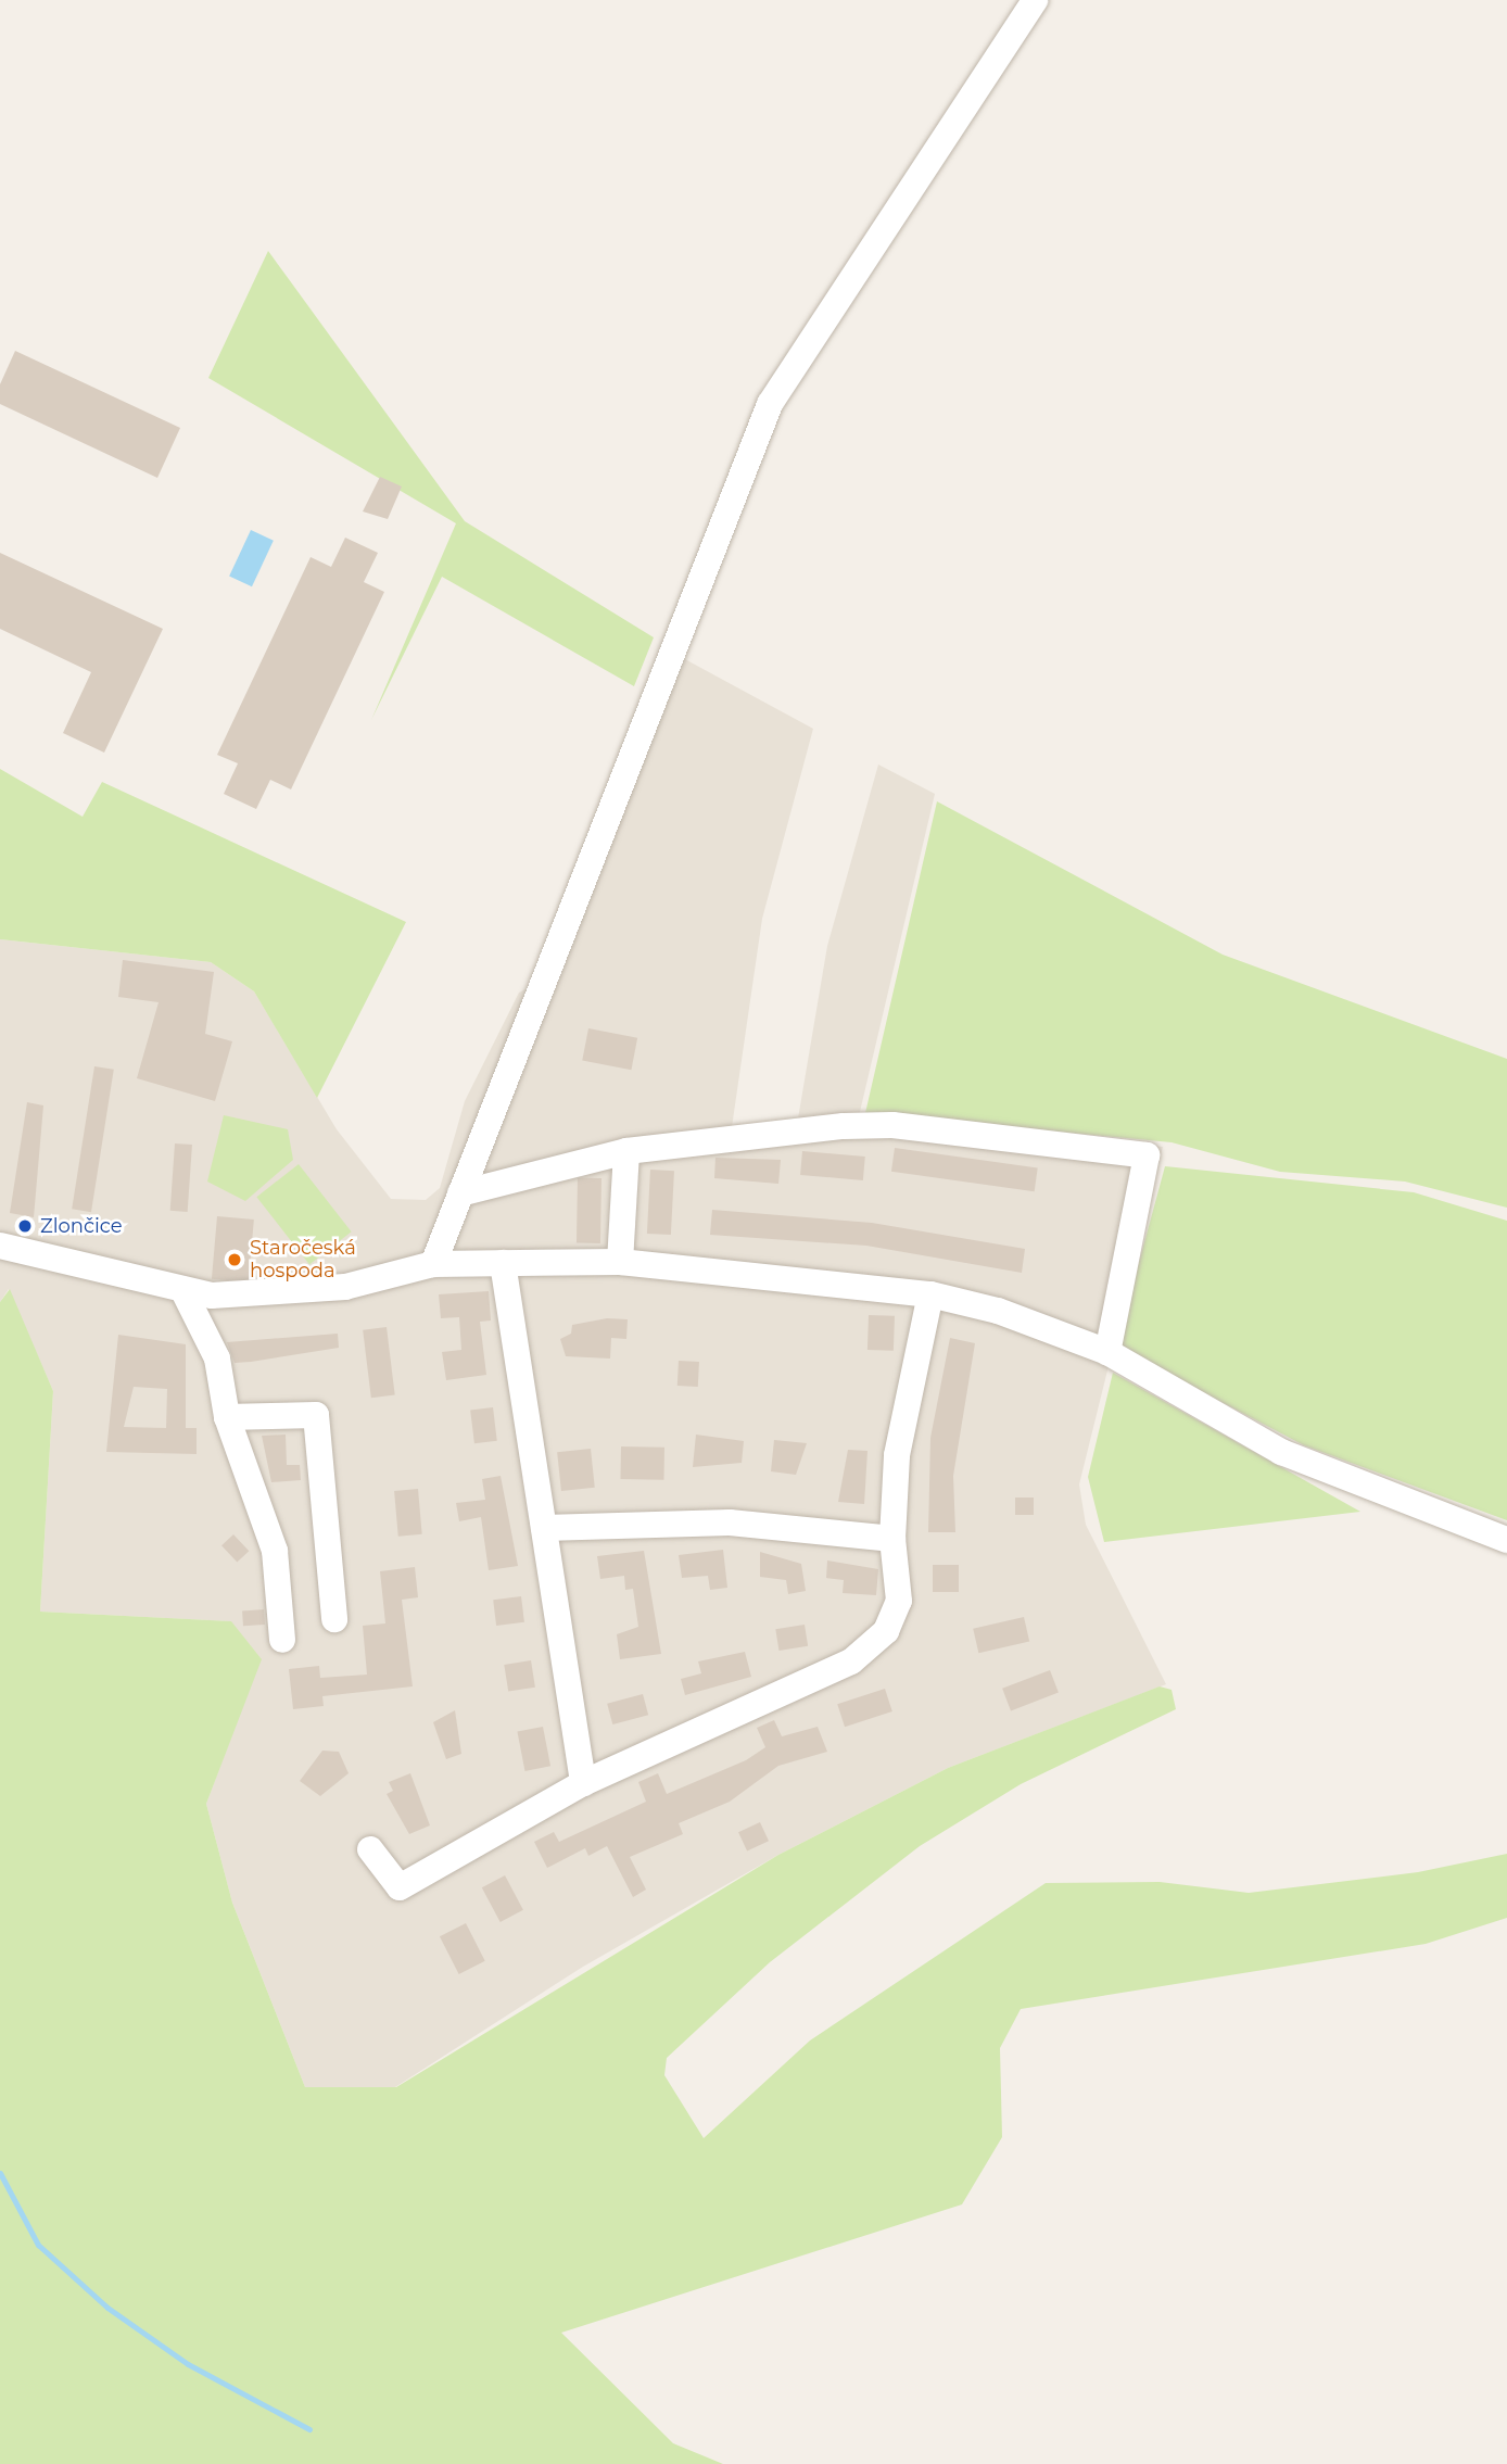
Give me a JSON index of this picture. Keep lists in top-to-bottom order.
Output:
{
  "places": ["Zlončice", "Staročeská hospoda"]
}
